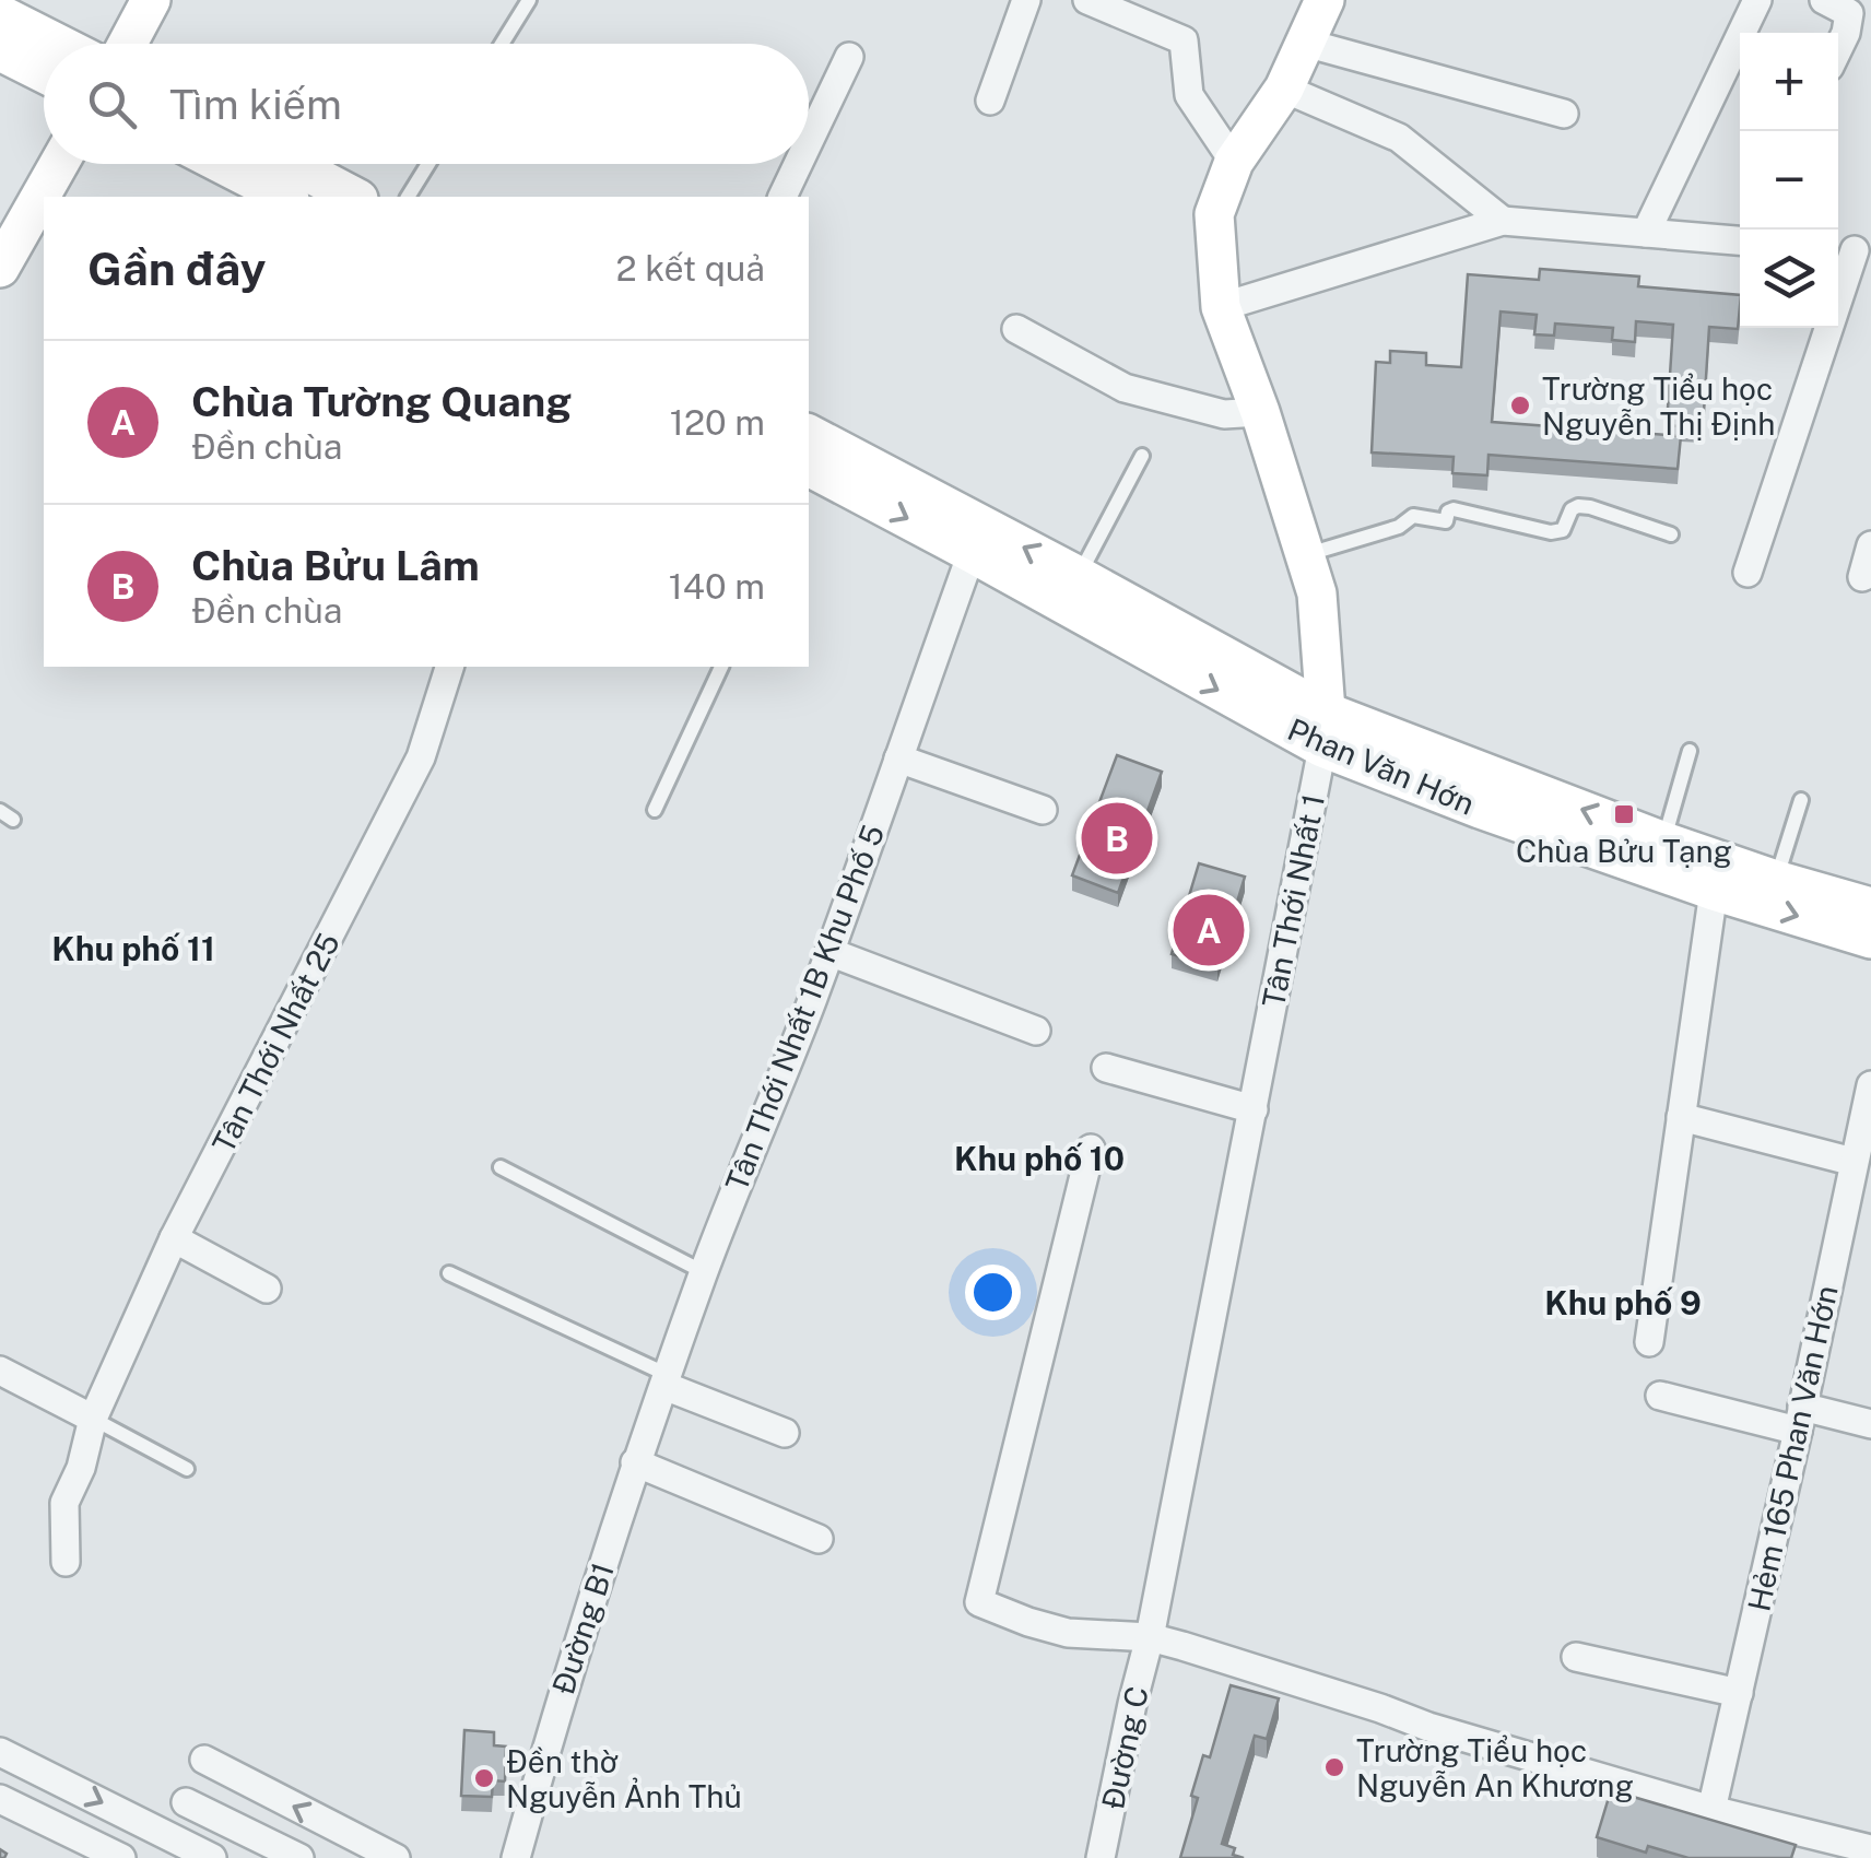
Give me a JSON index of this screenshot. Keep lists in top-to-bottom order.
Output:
{
  "streets": {
    "main road": ["Phan Văn Hớn", "Tân Thới Nhất 1"],
    "street": [
      "Tân Thới Nhất 1B Khu Phố 5",
      "Tân Thới Nhất 25",
      "Hẻm 165 Phan Văn Hớn",
      "Đường B1",
      "Đường C"
    ]
  },
  "crossings": [
    ["Phan Văn Hớn", "Tân Thới Nhất 1"],
    ["Phan Văn Hớn", "Tân Thới Nhất 1B Khu Phố 5"],
    ["Tân Thới Nhất 1", "Đường C"],
    ["Tân Thới Nhất 1B Khu Phố 5", "Đường B1"]
  ],
  "districts": ["Khu phố 11", "Khu phố 10", "Khu phố 9"],
  "places": {
    "other": ["Trường Tiểu học Nguyễn Thị Định", "Trường Tiểu học Nguyễn An Khương", "Đền thờ Nguyễn Ảnh Thủ"],
    "transit": ["Chùa Bửu Tạng"]
  },
  "page": {
    "map_buttons": ["+", "−"],
    "search": "Tìm kiếm",
    "heading": ["Gần đây", "2 kết quả"],
    "list": [
      {
        "mark": "A",
        "name": "Chùa Tường Quang",
        "note": "Đền chùa",
        "value": "120 m"
      },
      {
        "mark": "B",
        "name": "Chùa Bửu Lâm",
        "note": "Đền chùa",
        "value": "140 m"
      }
    ],
    "pins": ["B", "A"]
  }
}
